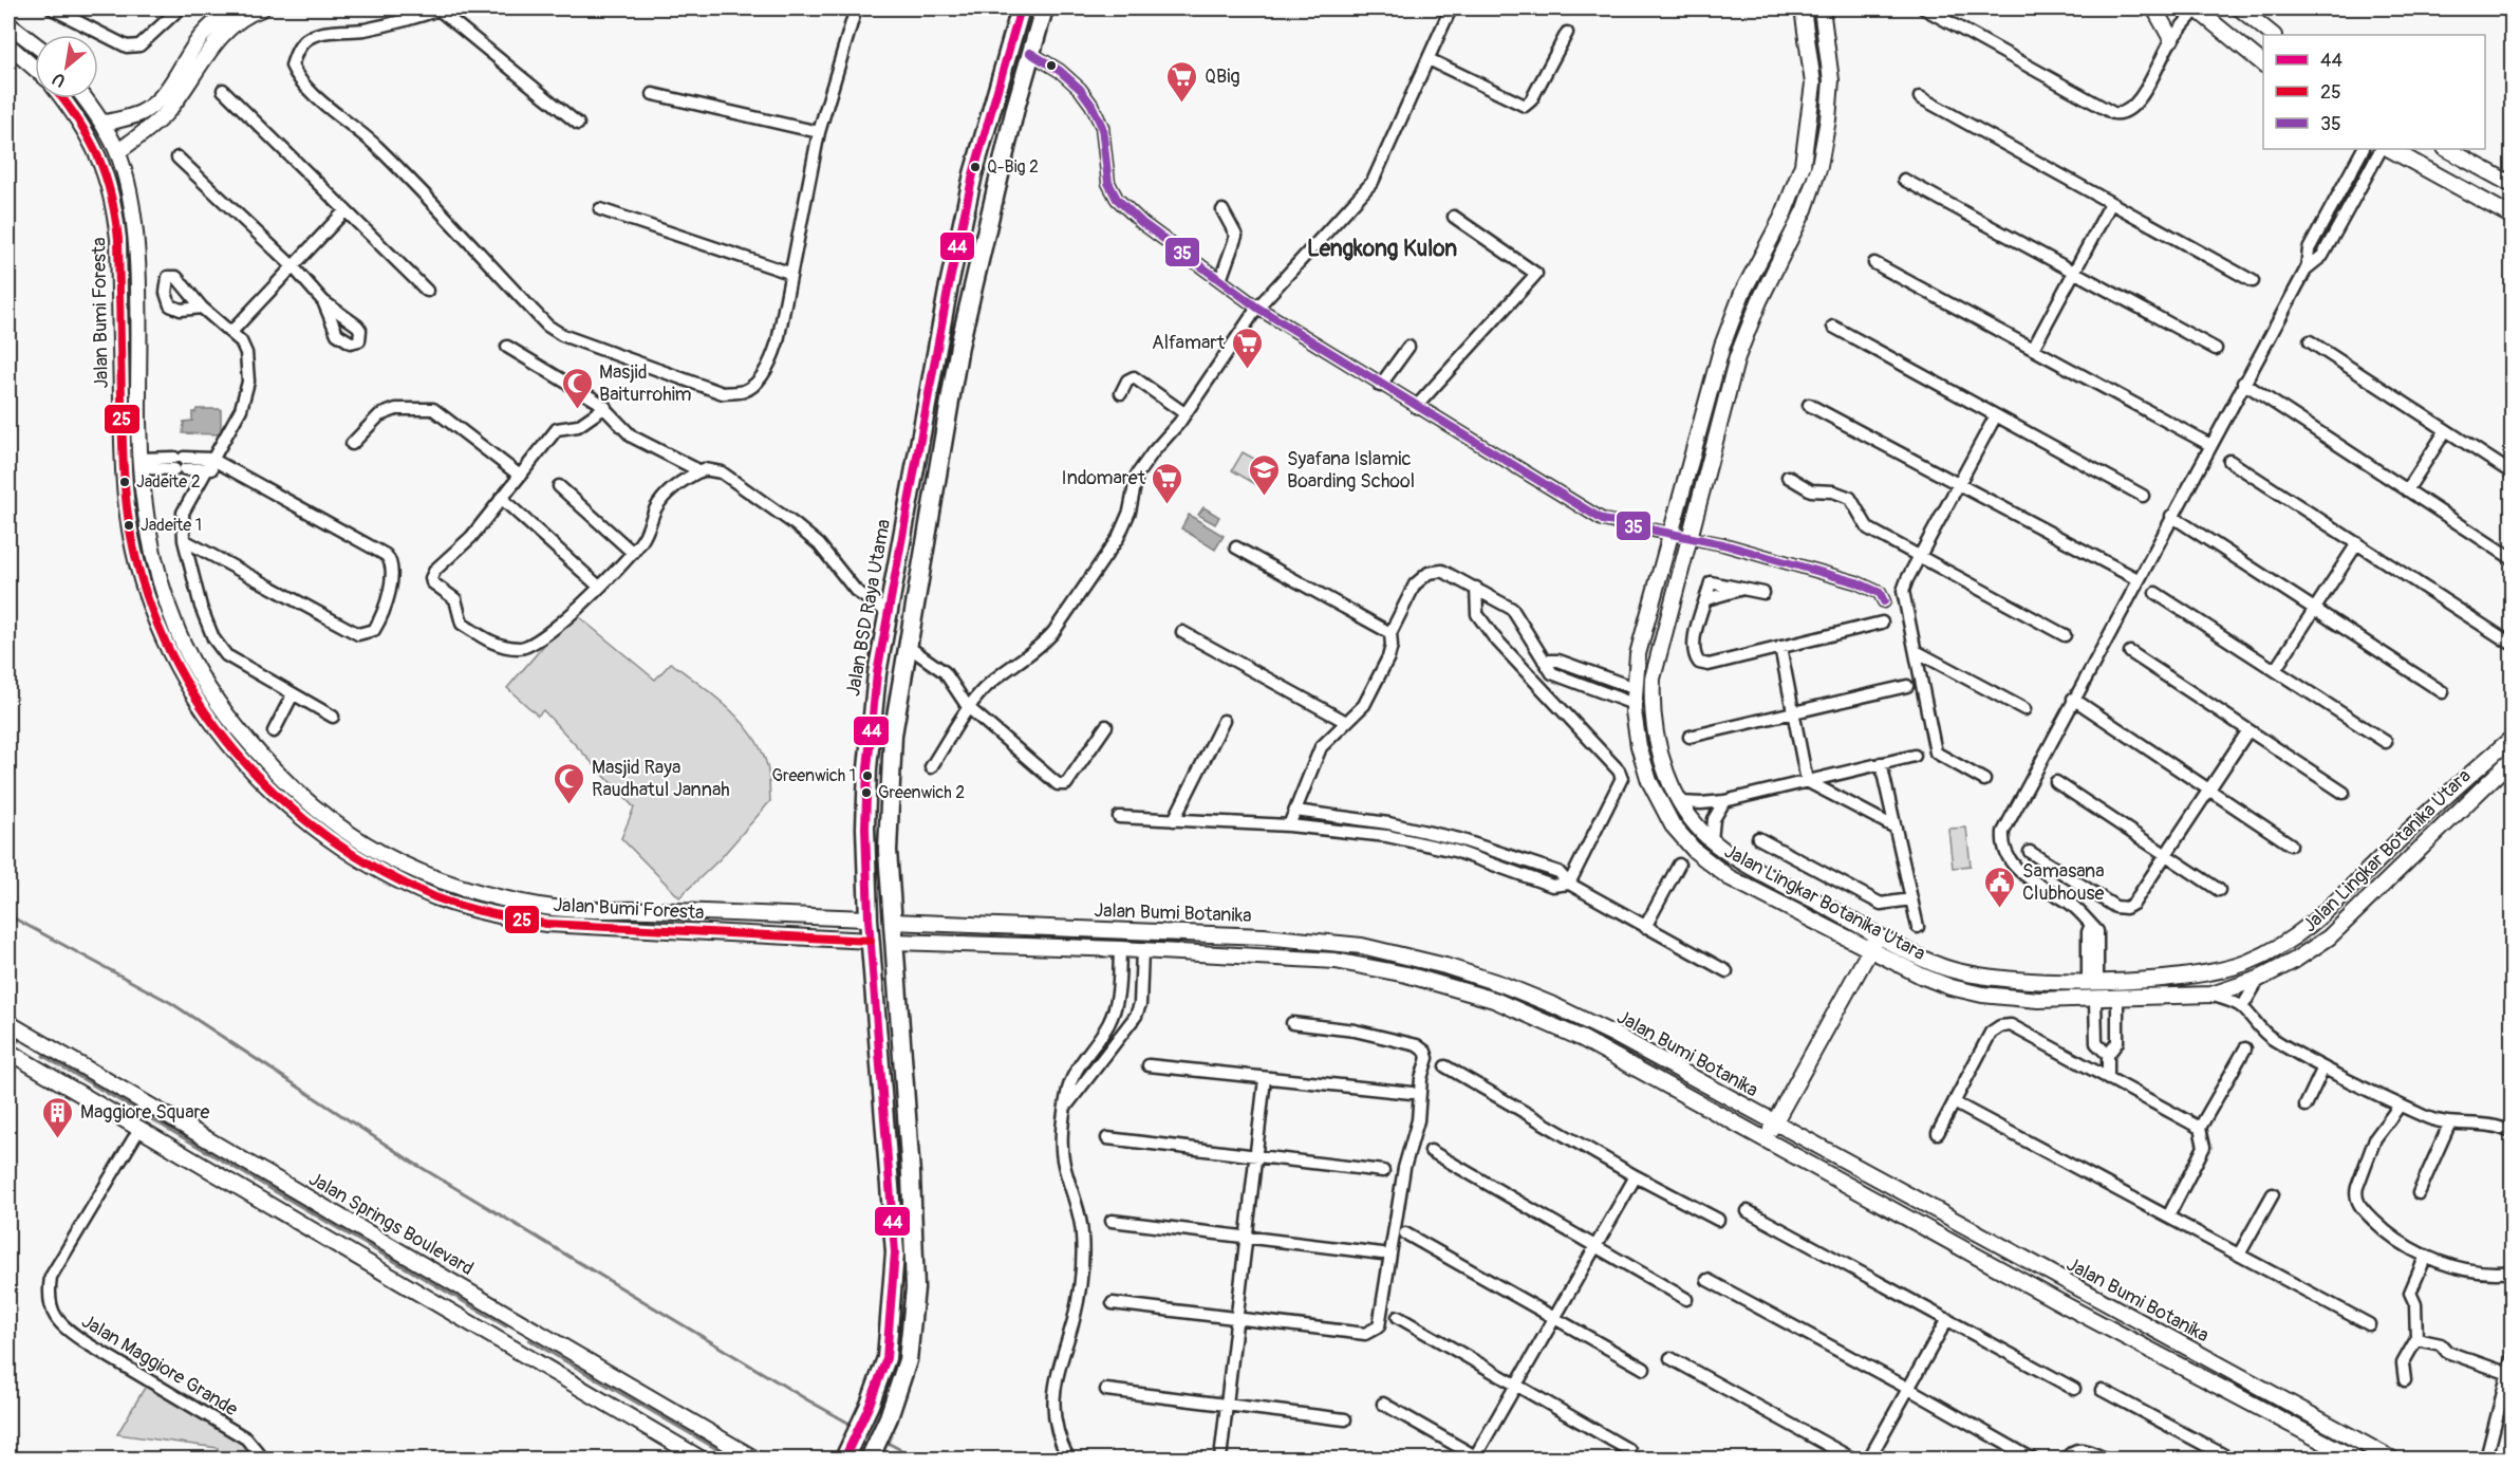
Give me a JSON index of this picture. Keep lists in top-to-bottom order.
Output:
{
  "streets": {
    "main road": [
      "Jalan Bumi Foresta",
      "Jalan BSD Raya Utama",
      "Jalan Lingkar Botanika Utara",
      "Jalan Bumi Botanika",
      "Jalan Springs Boulevard"
    ],
    "street": ["Jalan Maggiore Grande"]
  },
  "crossings": [
    ["Jalan Bumi Foresta", "Jalan BSD Raya Utama"]
  ],
  "districts": ["Lengkong Kulon"],
  "places": {
    "supermarket": ["QBig", "Alfamart", "Indomaret"],
    "other": [
      "Q-Big 2",
      "Jadeite 2",
      "Jadeite 1",
      "Greenwich 1",
      "Greenwich 2"
    ],
    "mosque": ["Masjid Baiturrohim", "Masjid Raya Raudhatul Jannah"],
    "school or university": ["Syafana Islamic Boarding School"],
    "public building": ["Samasana Clubhouse"],
    "building": ["Maggiore Square"]
  },
  "lines": ["transit line 44", "transit line 35", "transit line 25"],
  "legend": ["44", "25", "35"],
  "north": "bottom left"
}
